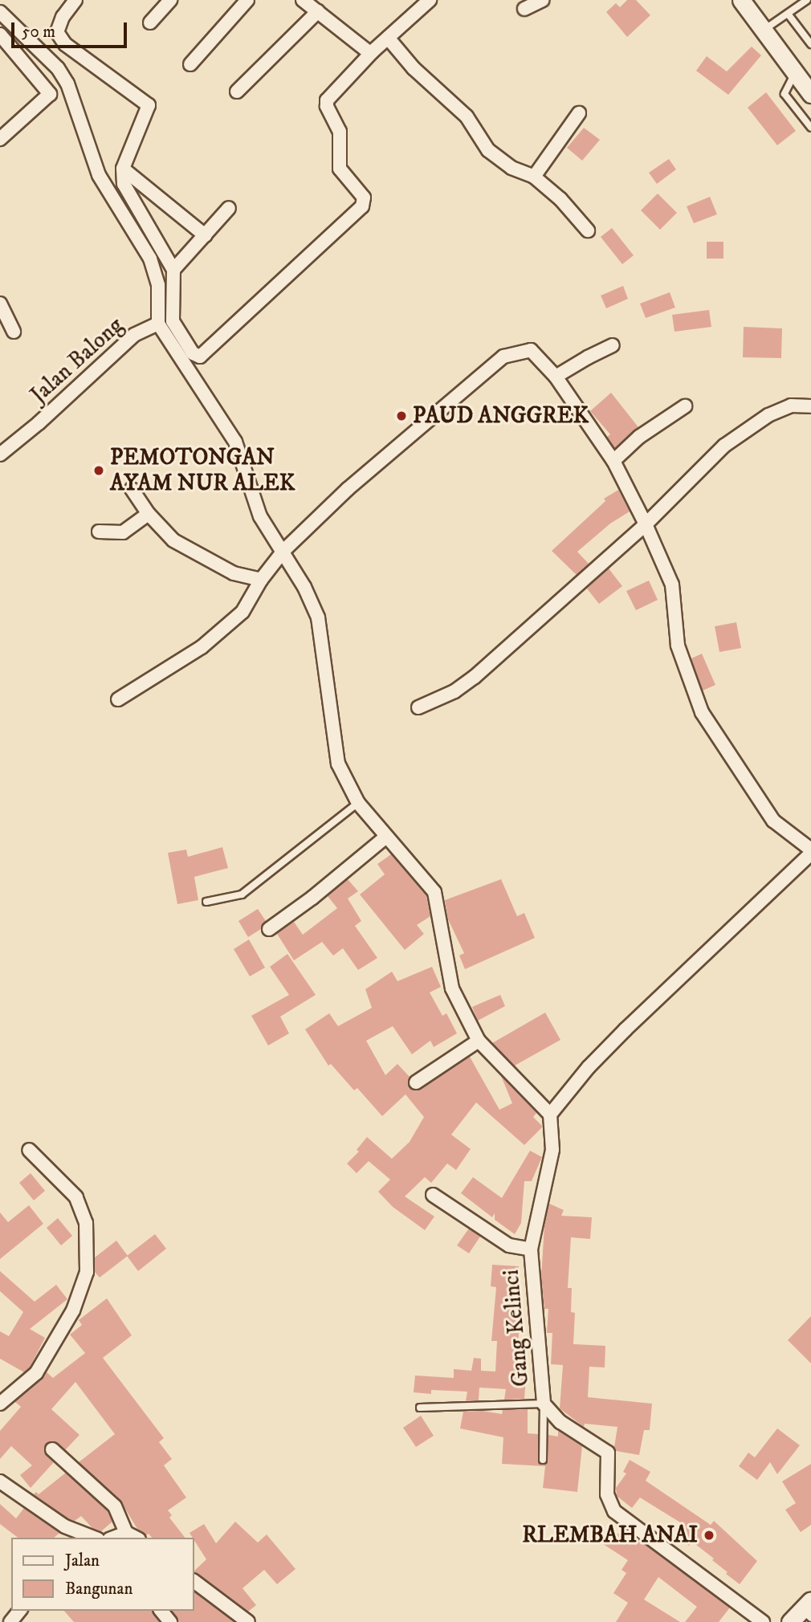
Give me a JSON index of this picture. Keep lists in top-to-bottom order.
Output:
{
  "streets": {
    "street": ["Jalan Balong", "Gang Kelinci"]
  },
  "places": ["PAUD ANGGREK", "PEMOTONGAN AYAM NUR ALEK", "RLEMBAH ANAI"],
  "legend": ["Jalan", "Bangunan"],
  "scale_bar": "50 m"
}
